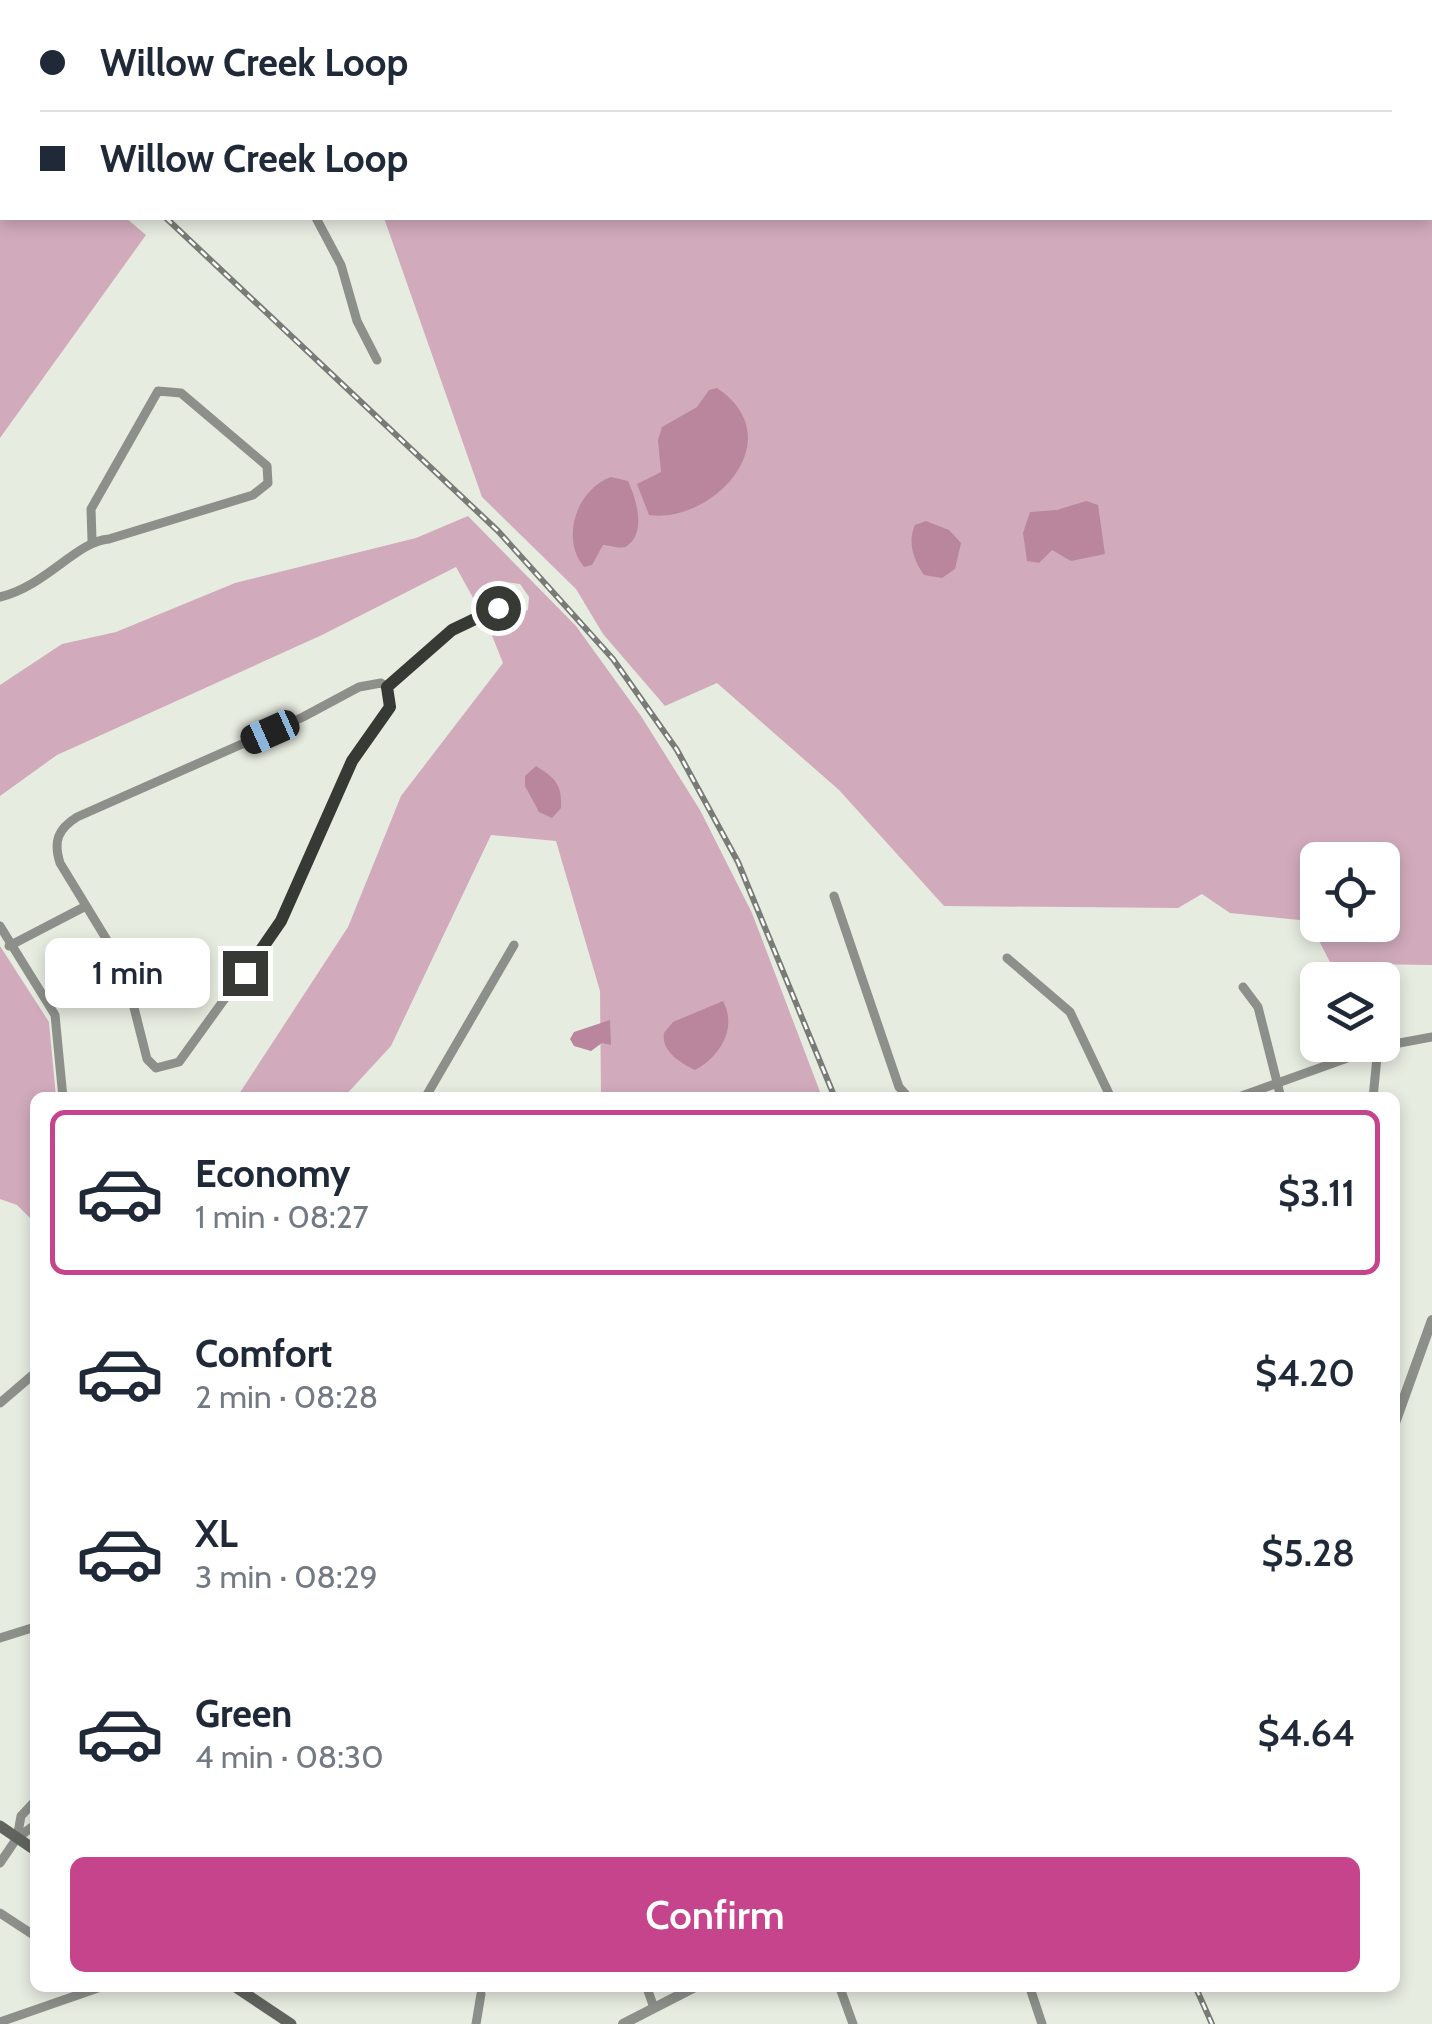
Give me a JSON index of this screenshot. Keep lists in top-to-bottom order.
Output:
{
  "page": {
    "banner": ["Willow Creek Loop", "Willow Creek Loop"],
    "bubble": "1 min",
    "list": [
      {
        "name": "Economy",
        "note": "1 min · 08:27",
        "value": "$3.11"
      },
      {
        "name": "Comfort",
        "note": "2 min · 08:28",
        "value": "$4.20"
      },
      {
        "name": "XL",
        "note": "3 min · 08:29",
        "value": "$5.28"
      },
      {
        "name": "Green",
        "note": "4 min · 08:30",
        "value": "$4.64"
      }
    ],
    "buttons": "Confirm"
  }
}
